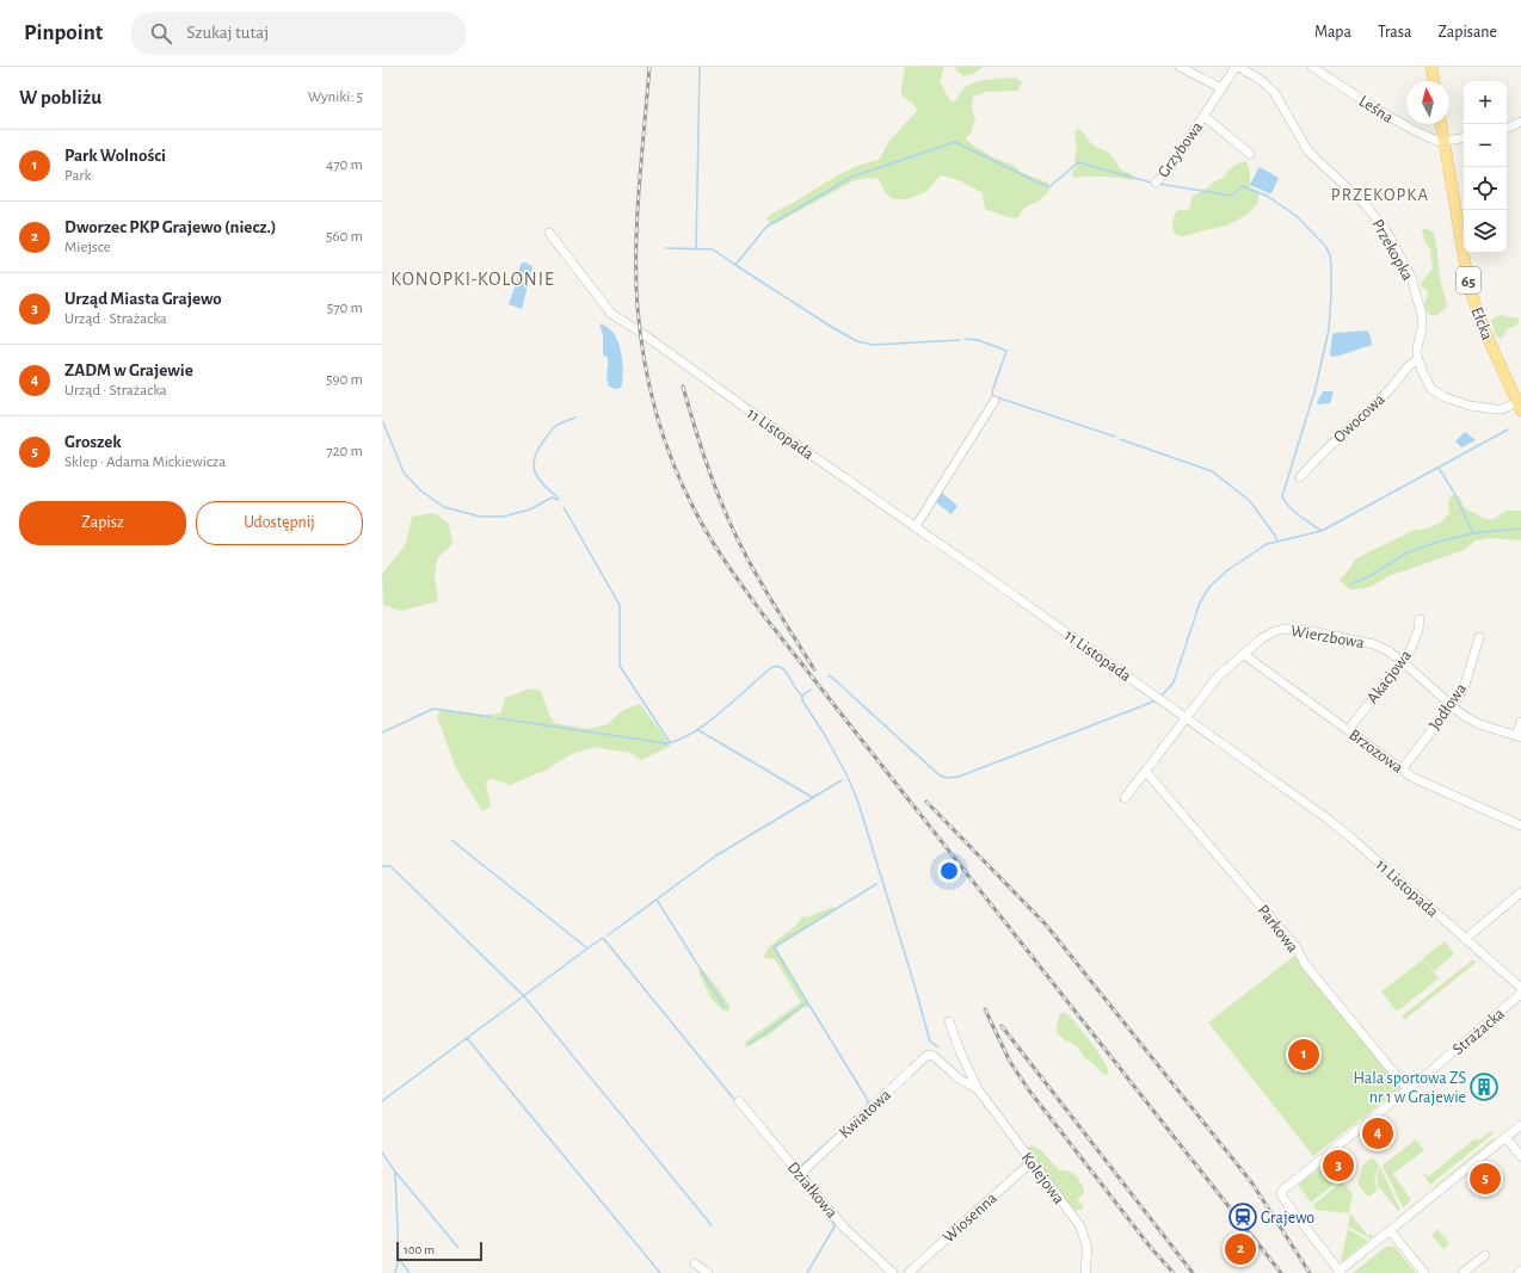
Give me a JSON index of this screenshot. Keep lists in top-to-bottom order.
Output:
{
  "streets": {
    "main road": ["65", "Ełcka"],
    "street": [
      "Leśna",
      "Grzybowa",
      "Przekopka",
      "Owocowa",
      "11 Listopada",
      "Wierzbowa",
      "Akacjowa",
      "Jodłowa",
      "Brzozowa",
      "Parkowa",
      "Strażacka",
      "Kwiatowa",
      "Kolejowa",
      "Działkowa",
      "Wiosenna"
    ]
  },
  "crossings": [
    ["Leśna", "65"],
    ["Leśna", "Ełcka"],
    ["Grzybowa", "Przekopka"],
    ["Przekopka", "Owocowa"],
    ["65", "Ełcka"],
    ["11 Listopada", "Wierzbowa"],
    ["Wierzbowa", "Akacjowa"],
    ["Wierzbowa", "Jodłowa"],
    ["Wierzbowa", "Brzozowa"],
    ["Wierzbowa", "Parkowa"],
    ["Akacjowa", "Brzozowa"],
    ["Jodłowa", "Brzozowa"],
    ["Parkowa", "Strażacka"],
    ["Kwiatowa", "Kolejowa"],
    ["Kwiatowa", "Działkowa"],
    ["Kolejowa", "Wiosenna"]
  ],
  "districts": ["PRZEKOPKA", "KONOPKI-KOLONIE"],
  "places": {
    "building": ["Hala sportowa ZS nr 1 w Grajewie"],
    "station": ["Grajewo"]
  },
  "scale_bar": "100 m",
  "north": "top",
  "page": {
    "header": "Pinpoint",
    "search": "Szukaj tutaj",
    "nav": ["Mapa", "Trasa", "Zapisane"],
    "heading": ["W pobliżu", "Wyniki: 5"],
    "map_buttons": ["+", "−"],
    "list": [
      {
        "mark": "1",
        "name": "Park Wolności",
        "note": "Park",
        "value": "470 m"
      },
      {
        "mark": "2",
        "name": "Dworzec PKP Grajewo (niecz.)",
        "note": "Miejsce",
        "value": "560 m"
      },
      {
        "mark": "3",
        "name": "Urząd Miasta Grajewo",
        "note": "Urząd · Strażacka",
        "value": "570 m"
      },
      {
        "mark": "4",
        "name": "ZADM w Grajewie",
        "note": "Urząd · Strażacka",
        "value": "590 m"
      },
      {
        "mark": "5",
        "name": "Groszek",
        "note": "Sklep · Adama Mickiewicza",
        "value": "720 m"
      }
    ],
    "buttons": ["Zapisz", "Udostępnij"],
    "pins": [
      "1",
      "4",
      "3",
      "5",
      "2"
    ],
    "scale": "100 m"
  }
}
